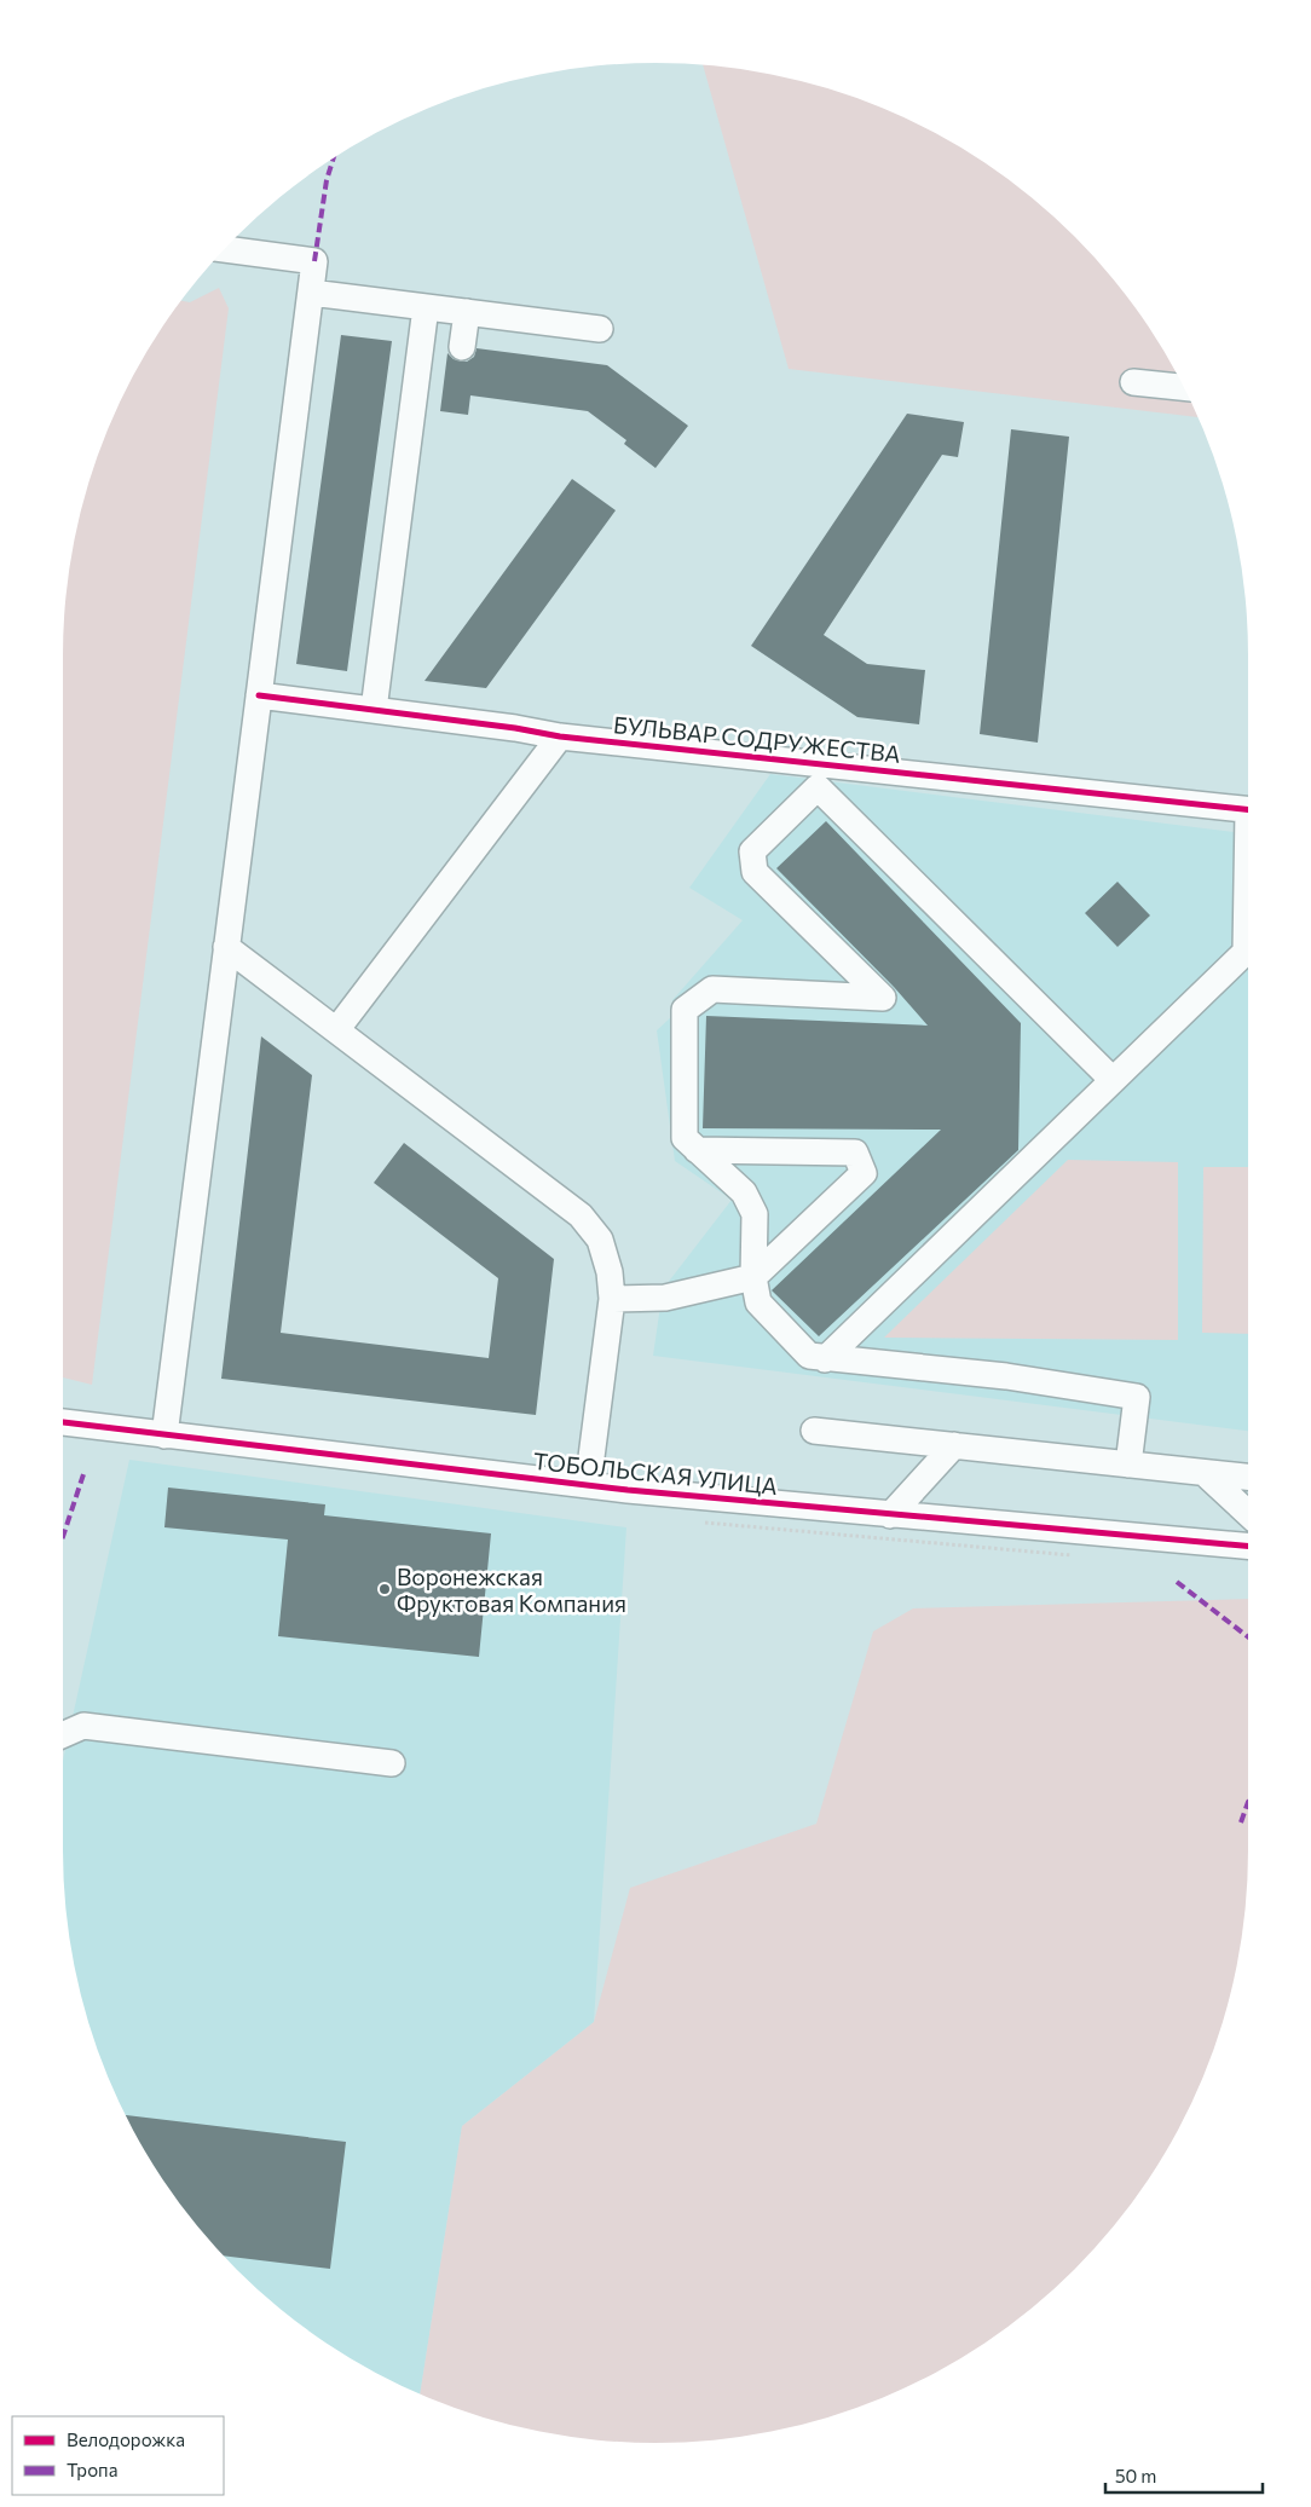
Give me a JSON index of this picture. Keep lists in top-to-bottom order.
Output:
{
  "streets": {
    "street": ["БУЛЬВАР СОДРУЖЕСТВА", "ТОБОЛЬСКАЯ УЛИЦА"]
  },
  "places": ["Воронежская Фруктовая Компания"],
  "legend": ["Велодорожка", "Тропа"],
  "scale_bar": "50 m"
}
